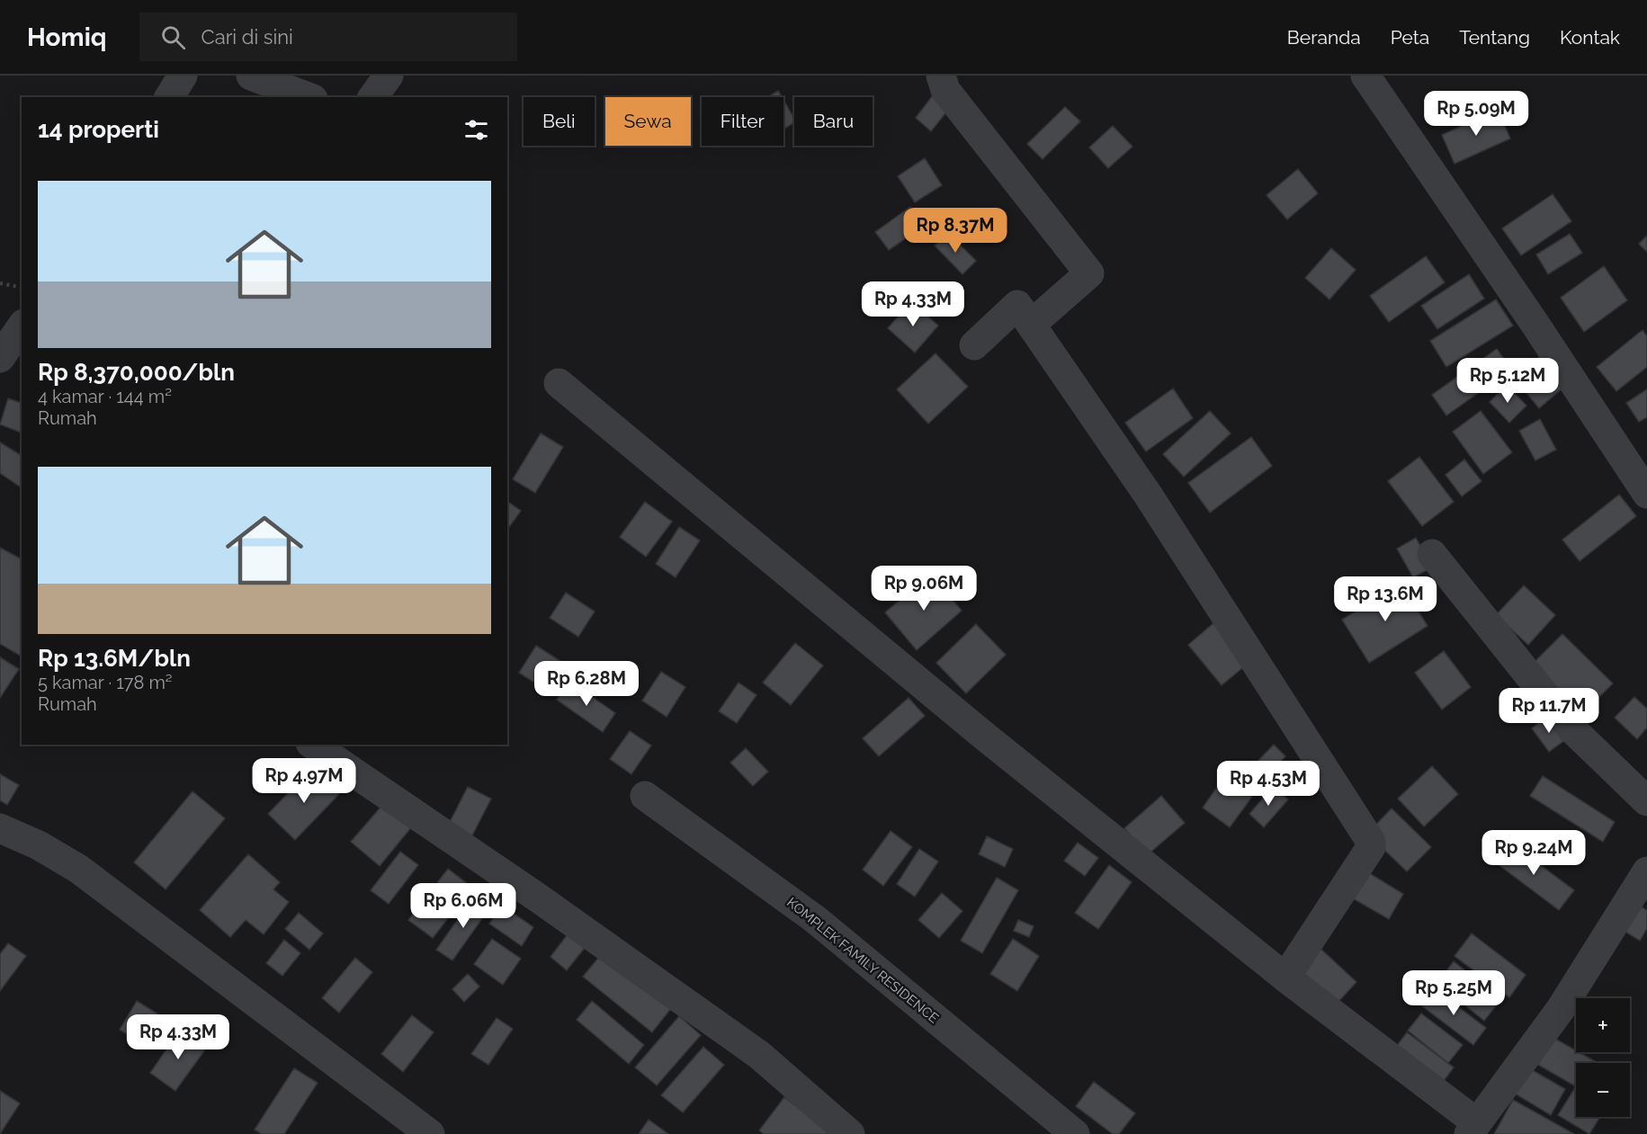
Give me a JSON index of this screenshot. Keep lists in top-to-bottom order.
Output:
{
  "streets": {
    "street": ["KOMPLEK FAMILY RESIDENCE"]
  },
  "page": {
    "header": "Homiq",
    "search": "Cari di sini",
    "nav": [
      "Beranda",
      "Peta",
      "Tentang",
      "Kontak"
    ],
    "price": [
      "Rp 5.09M",
      "Rp 8.37M",
      "Rp 4.33M",
      "Rp 5.12M",
      "Rp 9.06M",
      "Rp 13.6M",
      "Rp 6.28M",
      "Rp 11.7M",
      "Rp 4.97M",
      "Rp 4.53M",
      "Rp 9.24M",
      "Rp 6.06M",
      "Rp 5.25M",
      "Rp 4.33M"
    ],
    "chip": [
      "Beli",
      "Sewa",
      "Filter",
      "Baru"
    ],
    "heading": "14 properti",
    "list": [
      {
        "name": "Rp 8,370,000/bln",
        "note": "4 kamar · 144 m² · Rumah"
      },
      {
        "name": "Rp 13.6M/bln",
        "note": "5 kamar · 178 m² · Rumah"
      }
    ],
    "map_buttons": ["+", "−"]
  }
}
